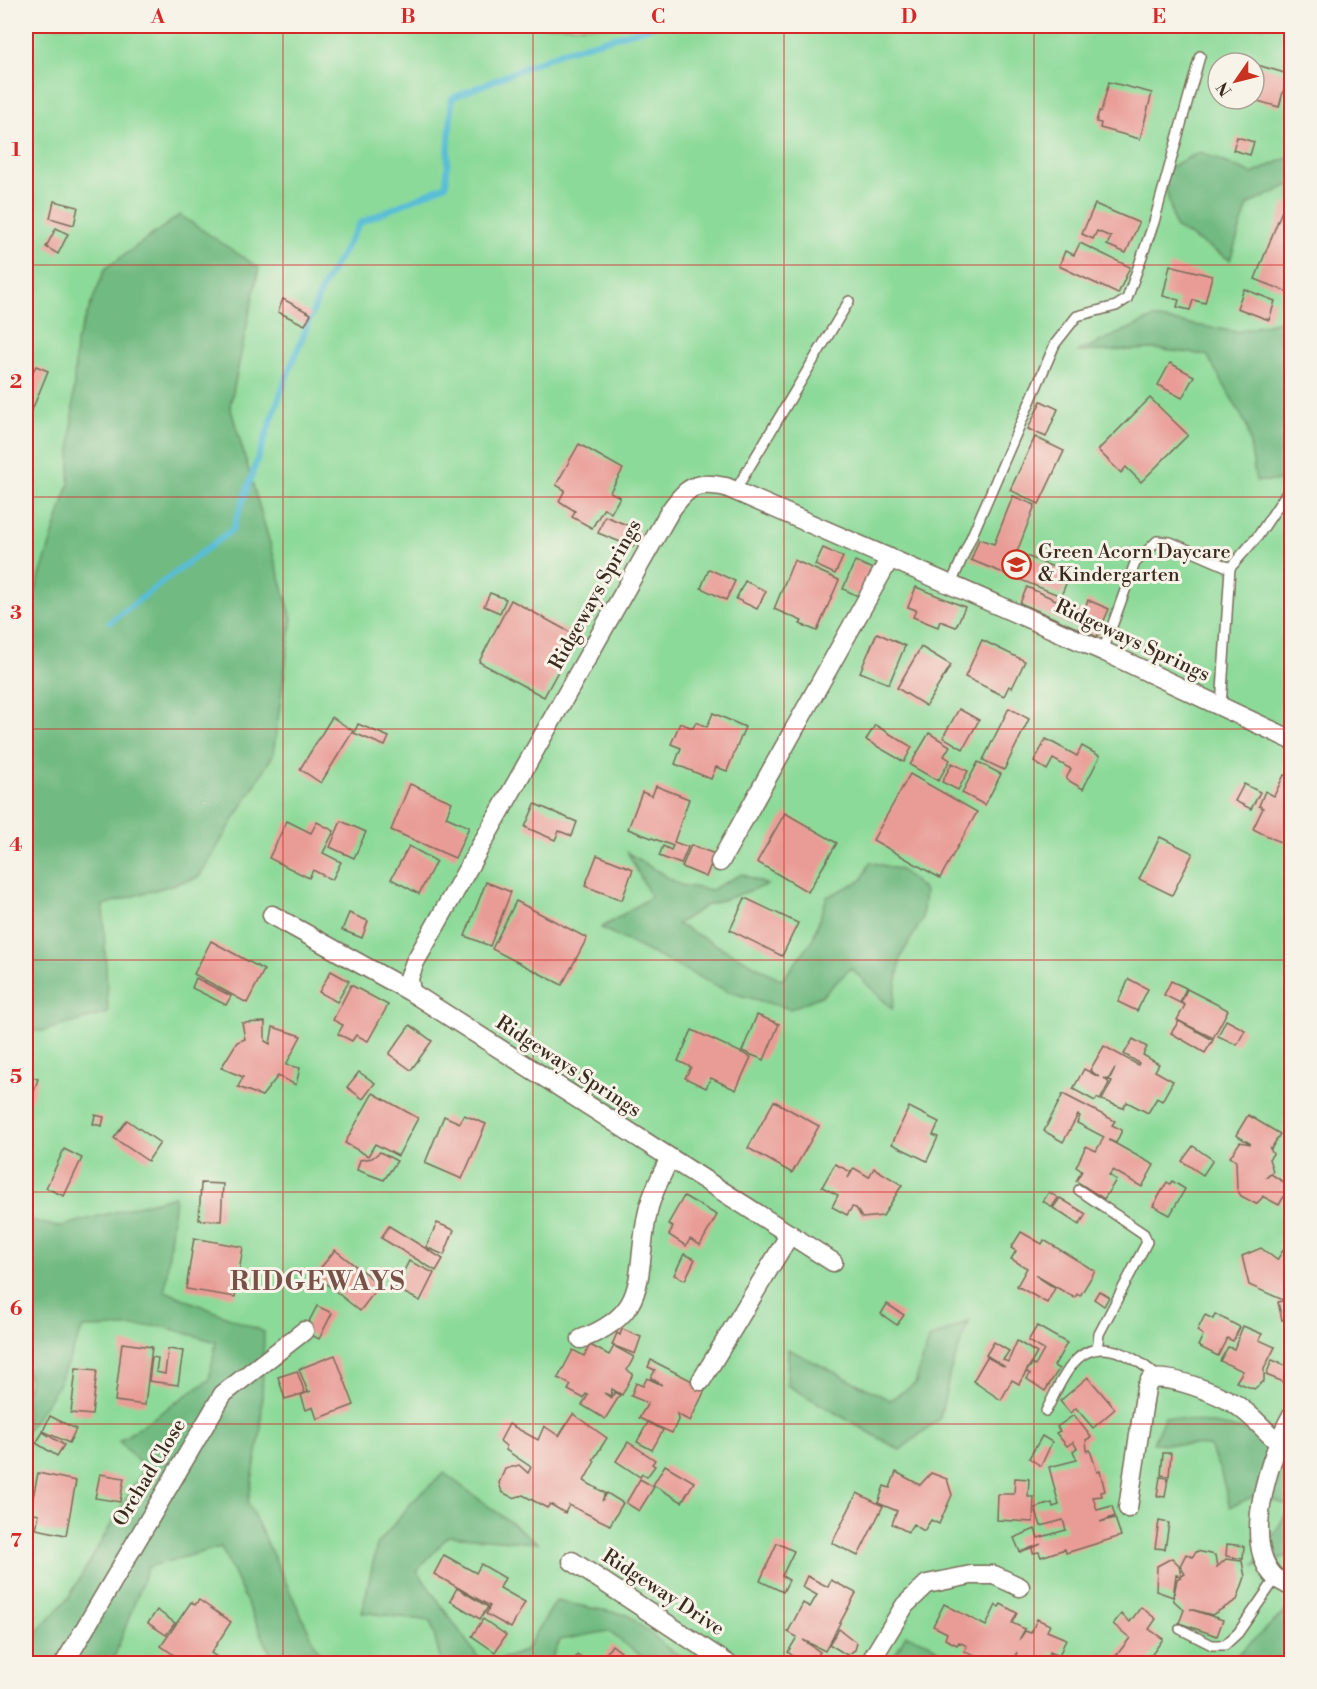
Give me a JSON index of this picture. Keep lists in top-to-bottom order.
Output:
{
  "streets": {
    "street": ["Ridgeways Springs", "Orchad Close", "Ridgeway Drive"]
  },
  "districts": ["RIDGEWAYS"],
  "places": {
    "school or university": ["Green Acorn Daycare & Kindergarten"]
  },
  "north": "bottom left",
  "grid": {
    "columns": [
      "A",
      "B",
      "C",
      "D",
      "E"
    ],
    "rows": [
      "1",
      "2",
      "3",
      "4",
      "5",
      "6",
      "7"
    ]
  }
}
